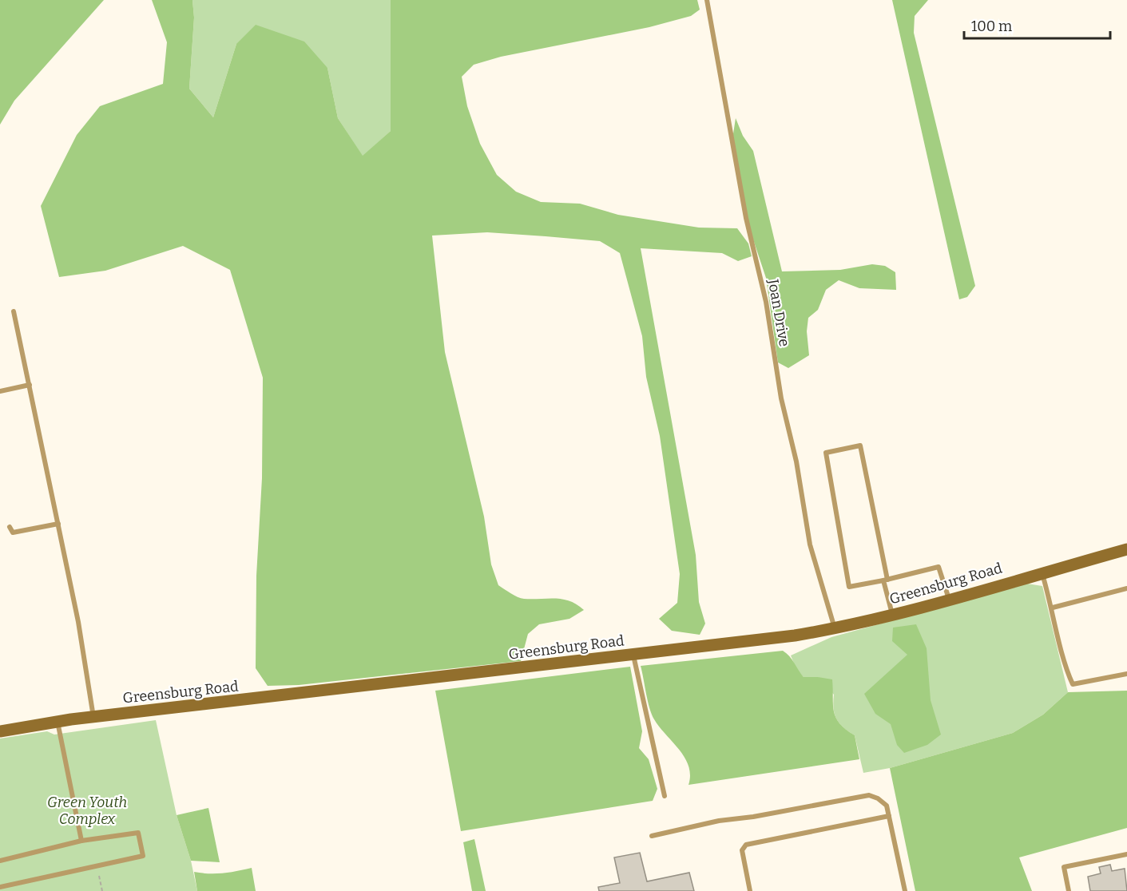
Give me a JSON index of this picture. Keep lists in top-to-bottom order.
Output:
{
  "streets": {
    "main road": ["Greensburg Road"],
    "lane": ["Joan Drive"]
  },
  "crossings": [
    ["Joan Drive", "Greensburg Road"]
  ],
  "parks": ["Green Youth Complex"],
  "scale_bar": "100 m"
}
